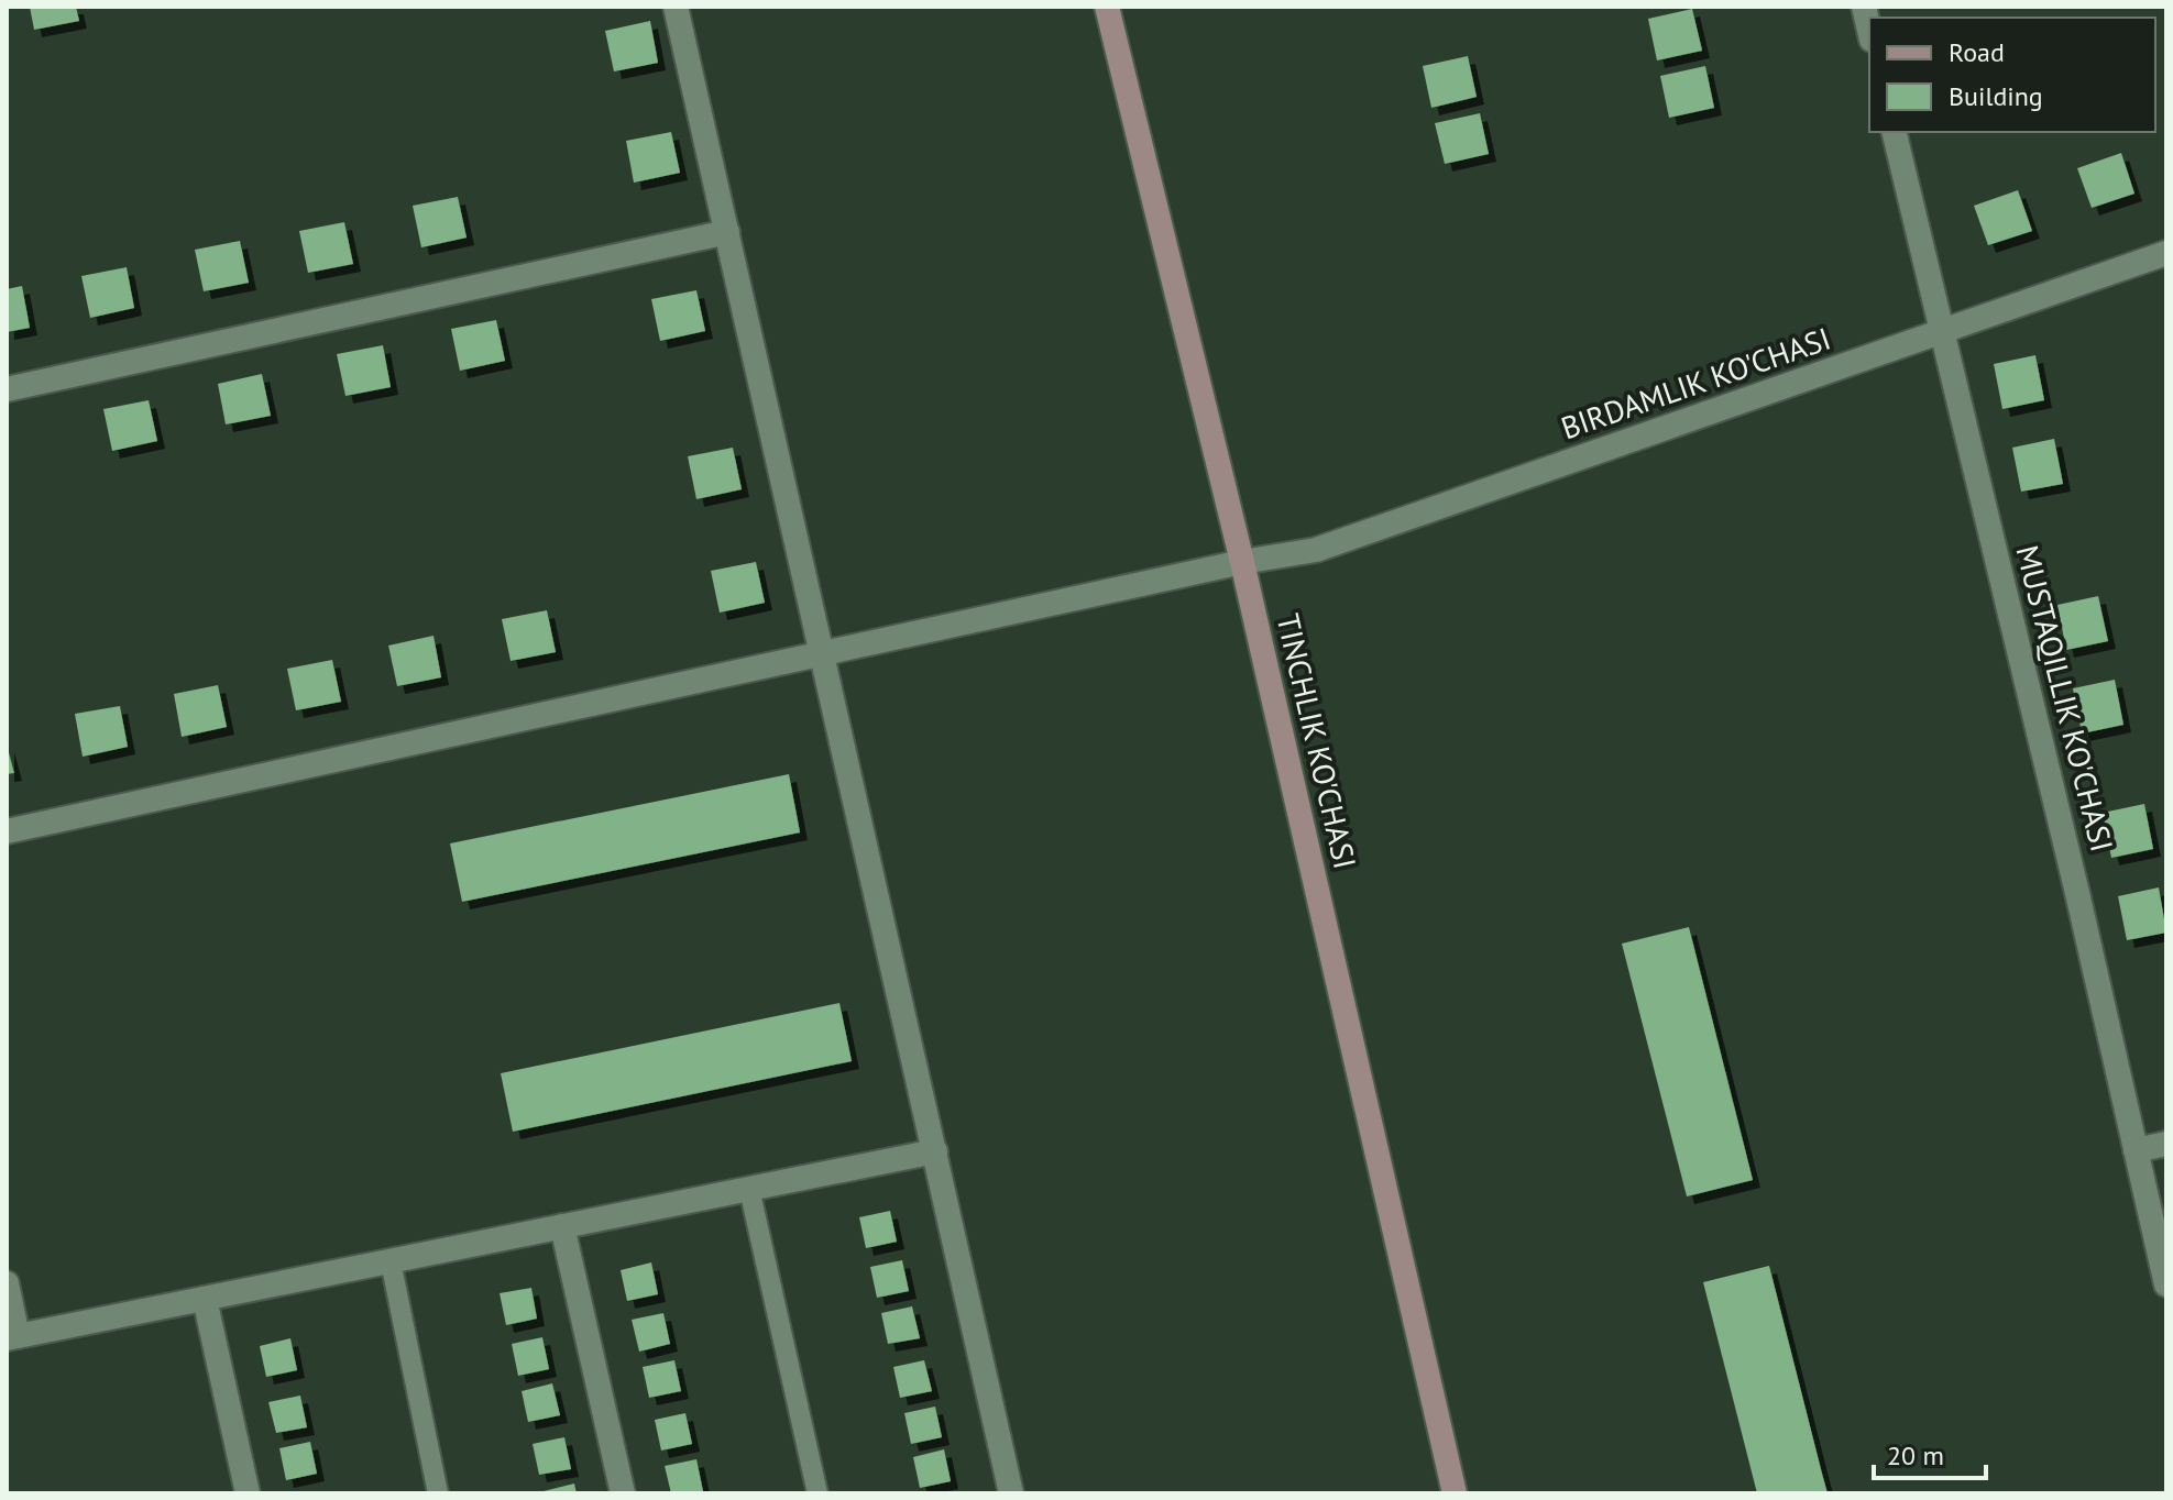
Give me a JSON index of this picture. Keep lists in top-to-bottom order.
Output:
{
  "streets": {
    "main road": ["TINCHLIK KO'CHASI"],
    "street": ["BIRDAMLIK KO'CHASI", "MUSTAQILLIK KO'CHASI"]
  },
  "crossings": [
    ["BIRDAMLIK KO'CHASI", "MUSTAQILLIK KO'CHASI"],
    ["BIRDAMLIK KO'CHASI", "TINCHLIK KO'CHASI"]
  ],
  "legend": ["Road", "Building"],
  "scale_bar": "20 m"
}
